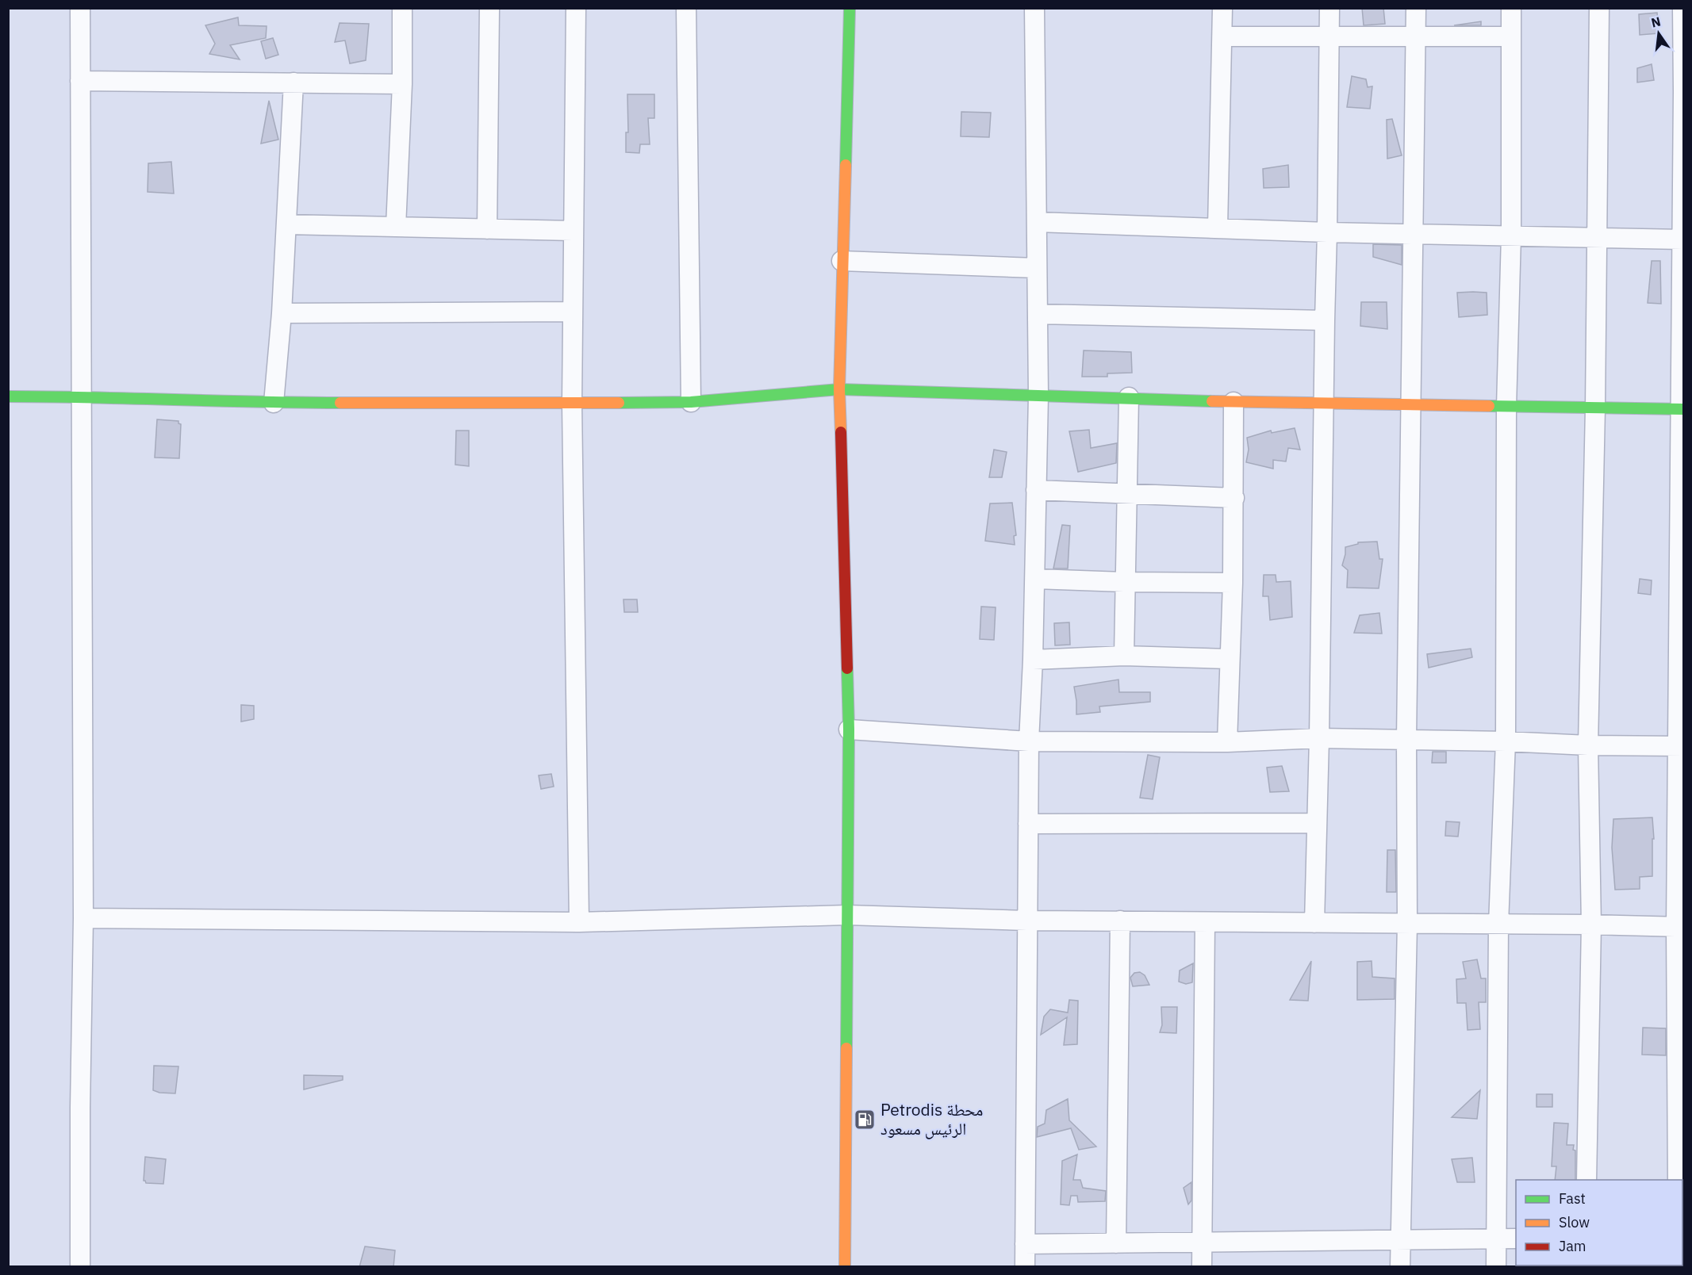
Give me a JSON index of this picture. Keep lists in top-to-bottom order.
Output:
{
  "places": {
    "fuel station": ["Petrodis محطة الرئيس مسعود"]
  },
  "legend": ["Fast", "Slow", "Jam"],
  "north": "top"
}
